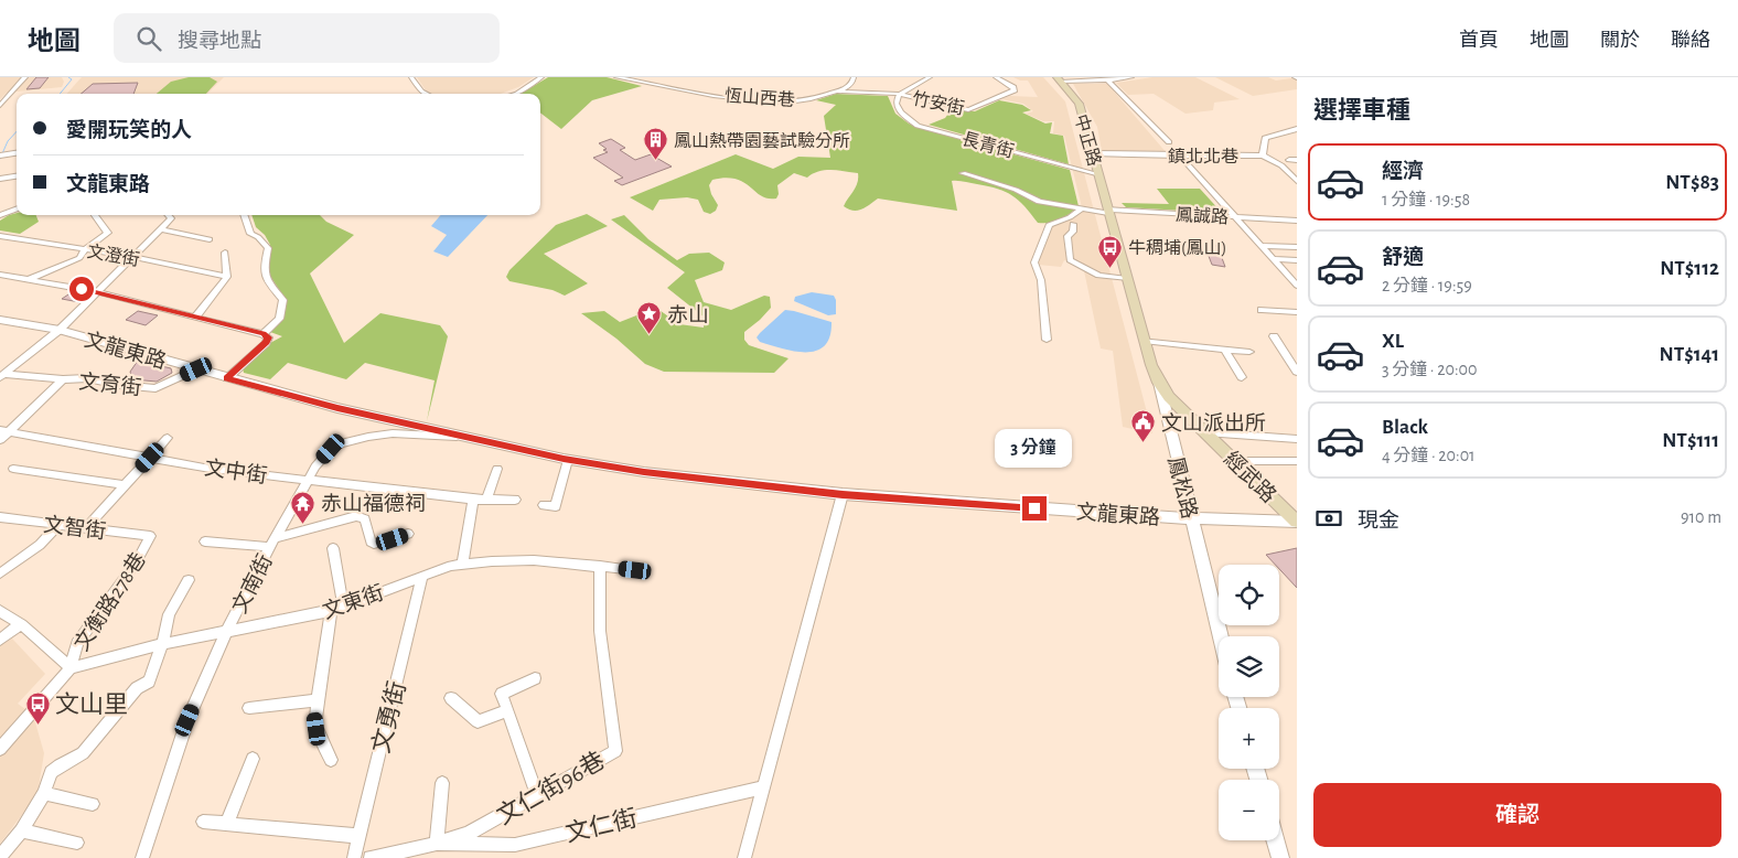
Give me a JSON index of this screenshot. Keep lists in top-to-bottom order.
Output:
{
  "streets": {
    "main road": ["中正路", "經武路", "鳳松路"],
    "street": [
      "恆山西巷",
      "竹安街",
      "長青街",
      "鎮北北巷",
      "鳳誠路",
      "文澄街",
      "文龍東路",
      "文育街",
      "文中街",
      "文智街",
      "文南街",
      "文衡路278巷",
      "文東街",
      "文勇街",
      "文仁街96巷",
      "文仁街"
    ]
  },
  "crossings": [
    ["竹安街", "長青街"],
    ["中正路", "長青街"],
    ["中正路", "鎮北北巷"],
    ["中正路", "鳳誠路"],
    ["中正路", "鳳松路"],
    ["鳳誠路", "鳳松路"],
    ["文龍東路", "文育街"],
    ["文龍東路", "經武路"],
    ["文龍東路", "鳳松路"],
    ["文龍東路", "文南街"],
    ["文育街", "文中街"],
    ["文中街", "文南街"],
    ["經武路", "鳳松路"],
    ["文智街", "文衡路278巷"],
    ["文南街", "文東街"],
    ["文衡路278巷", "文東街"],
    ["文東街", "文勇街"],
    ["文東街", "文仁街96巷"],
    ["文仁街96巷", "文仁街"]
  ],
  "places": {
    "building": ["鳳山熱帶園藝試驗分所"],
    "bus stop": ["牛稠埔(鳳山)", "文山里"],
    "place": ["赤山"],
    "public building": ["文山派出所"],
    "temple": ["赤山福德祠"]
  },
  "page": {
    "header": "地圖",
    "search": "搜尋地點",
    "nav": [
      "首頁",
      "地圖",
      "關於",
      "聯絡"
    ],
    "heading": "選擇車種",
    "banner": ["愛開玩笑的人", "文龍東路"],
    "list": [
      {
        "name": "經濟",
        "note": "1 分鐘 · 19:58",
        "value": "NT$83"
      },
      {
        "name": "舒適",
        "note": "2 分鐘 · 19:59",
        "value": "NT$112"
      },
      {
        "name": "XL",
        "note": "3 分鐘 · 20:00",
        "value": "NT$141"
      },
      {
        "name": "Black",
        "note": "4 分鐘 · 20:01",
        "value": "NT$111"
      }
    ],
    "bubble": "3 分鐘",
    "pay": ["現金", "910 m"],
    "map_buttons": ["+", "−"],
    "buttons": "確認"
  }
}
